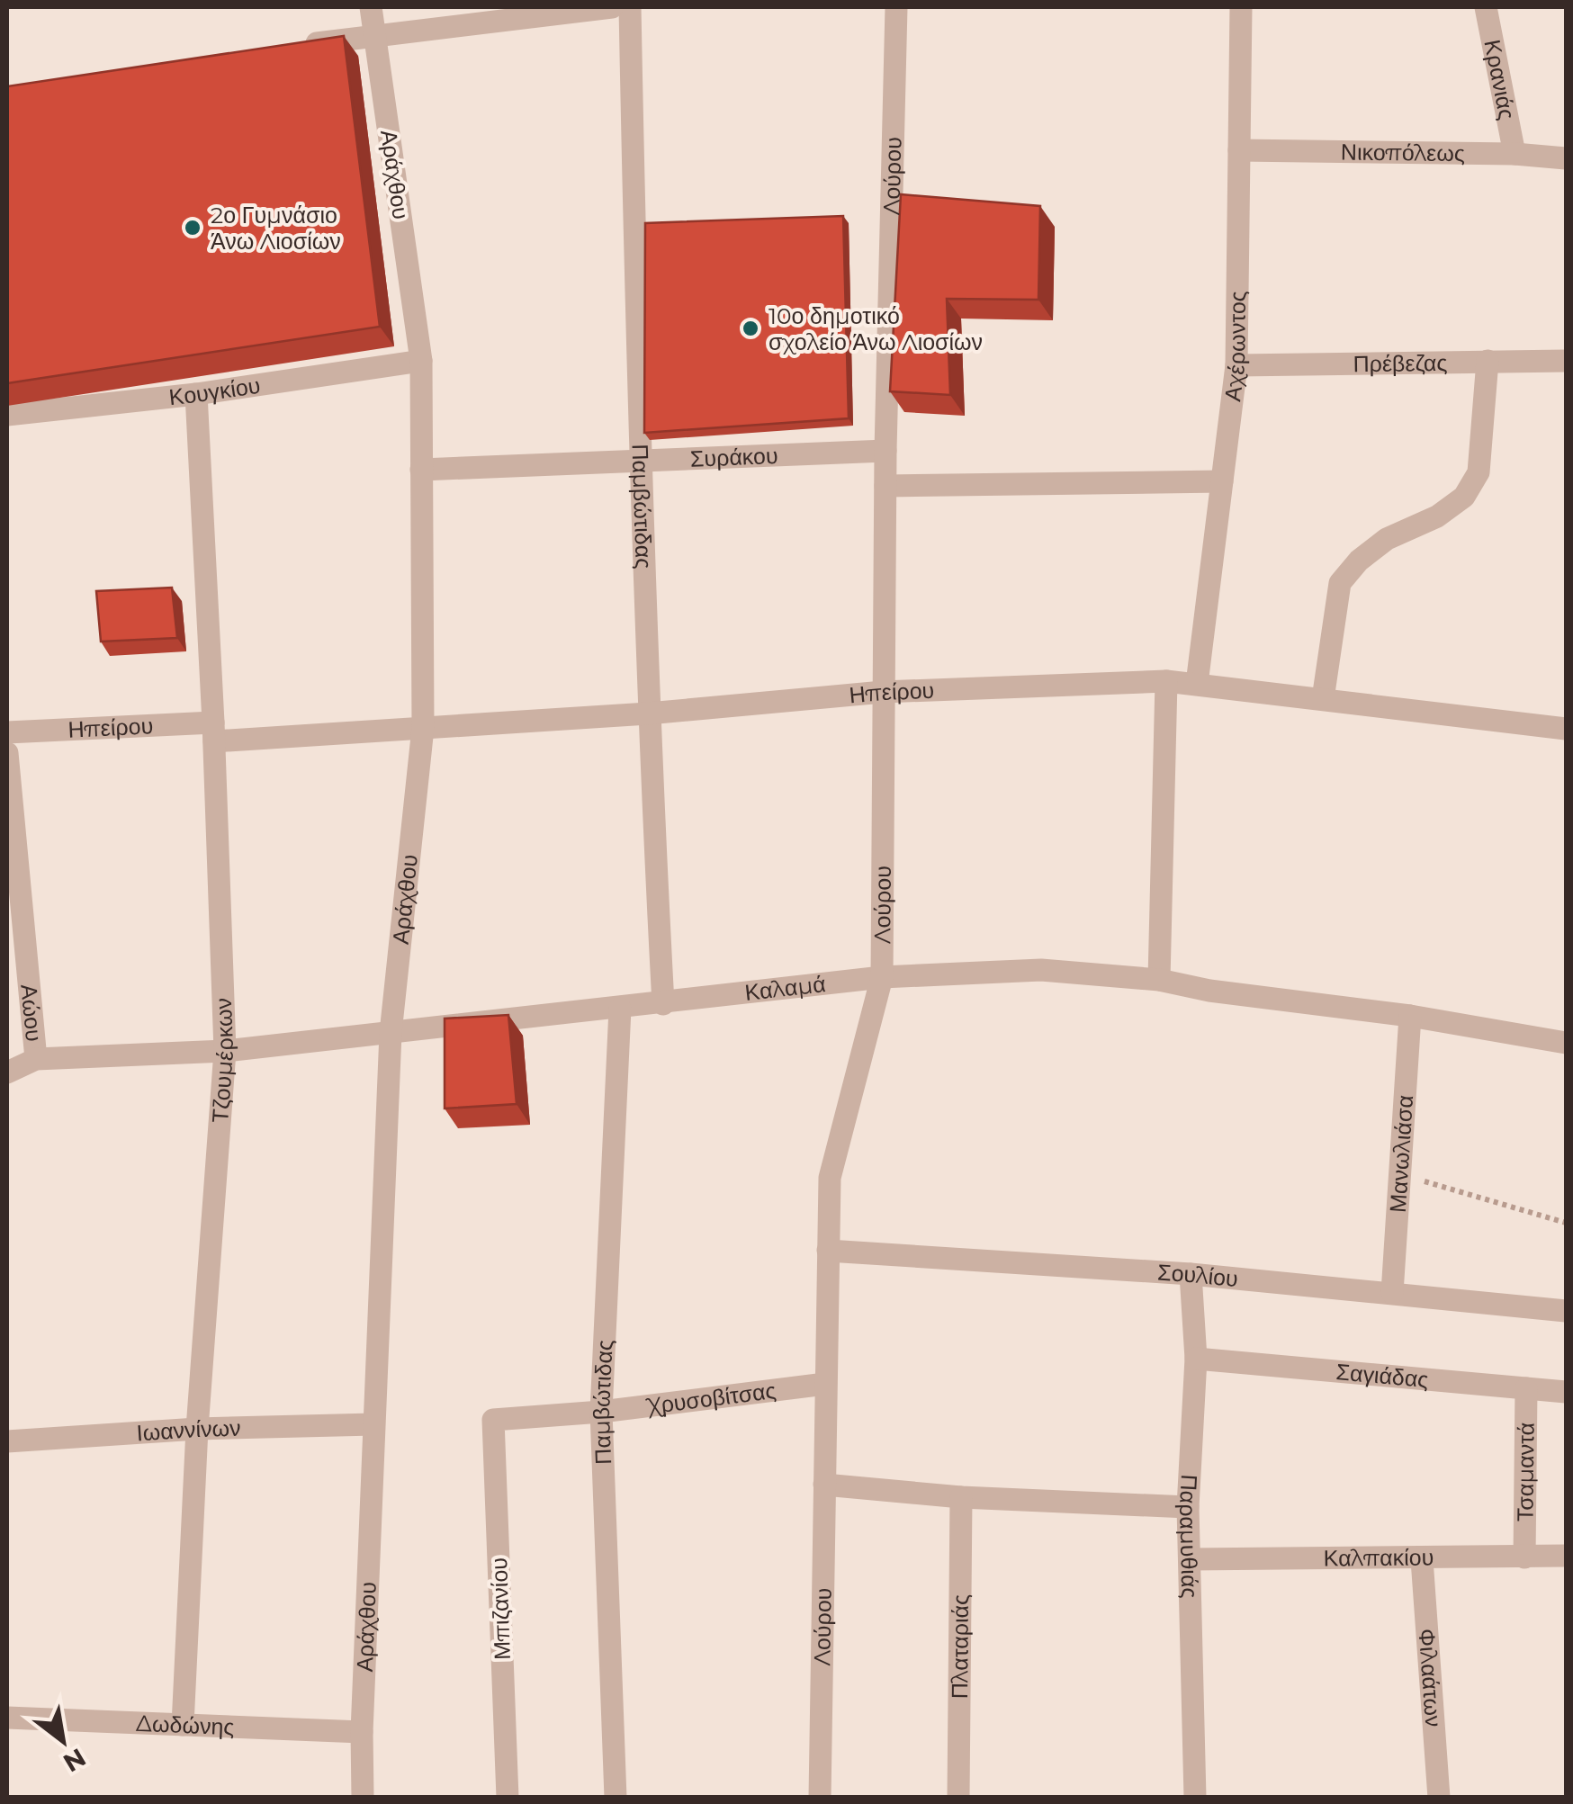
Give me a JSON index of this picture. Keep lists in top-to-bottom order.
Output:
{
  "streets": {
    "street": [
      "Κρανιάς",
      "Νικοπόλεως",
      "Αράχθου",
      "Λούρου",
      "Αχέρωντος",
      "Πρέβεζας",
      "Κουγκίου",
      "Συράκου",
      "Παμβώτιδας",
      "Ηπείρου",
      "Καλαμά",
      "Αώου",
      "Τζουμέρκων",
      "Μανωλιάσα",
      "Σουλίου",
      "Σαγιάδας",
      "Χρυσοβίτσας",
      "Ιωαννίνων",
      "Τσαμαντά",
      "Παραμυθιάς",
      "Καλπακίου",
      "Μπιζανίου",
      "Πλαταριάς",
      "Φιλαάτων",
      "Δωδώνης"
    ]
  },
  "crossings": [
    ["Κρανιάς", "Νικοπόλεως"],
    ["Νικοπόλεως", "Αχέρωντος"],
    ["Αράχθου", "Κουγκίου"],
    ["Αράχθου", "Συράκου"],
    ["Αράχθου", "Ηπείρου"],
    ["Αράχθου", "Καλαμά"],
    ["Αράχθου", "Ιωαννίνων"],
    ["Αράχθου", "Δωδώνης"],
    ["Λούρου", "Συράκου"],
    ["Λούρου", "Ηπείρου"],
    ["Λούρου", "Καλαμά"],
    ["Λούρου", "Σουλίου"],
    ["Λούρου", "Χρυσοβίτσας"],
    ["Αχέρωντος", "Πρέβεζας"],
    ["Αχέρωντος", "Ηπείρου"],
    ["Κουγκίου", "Τζουμέρκων"],
    ["Συράκου", "Παμβώτιδας"],
    ["Παμβώτιδας", "Ηπείρου"],
    ["Παμβώτιδας", "Καλαμά"],
    ["Παμβώτιδας", "Χρυσοβίτσας"],
    ["Ηπείρου", "Τζουμέρκων"],
    ["Καλαμά", "Αώου"],
    ["Καλαμά", "Τζουμέρκων"],
    ["Καλαμά", "Μανωλιάσα"],
    ["Τζουμέρκων", "Ιωαννίνων"],
    ["Τζουμέρκων", "Δωδώνης"],
    ["Μανωλιάσα", "Σουλίου"],
    ["Σουλίου", "Παραμυθιάς"],
    ["Σαγιάδας", "Τσαμαντά"],
    ["Σαγιάδας", "Παραμυθιάς"],
    ["Χρυσοβίτσας", "Μπιζανίου"],
    ["Τσαμαντά", "Καλπακίου"],
    ["Παραμυθιάς", "Καλπακίου"],
    ["Καλπακίου", "Φιλαάτων"]
  ],
  "places": ["2ο Γυμνάσιο Άνω Λιοσίων", "10ο δημοτικό σχολείο Άνω Λιοσίων"],
  "north": "bottom right"
}
